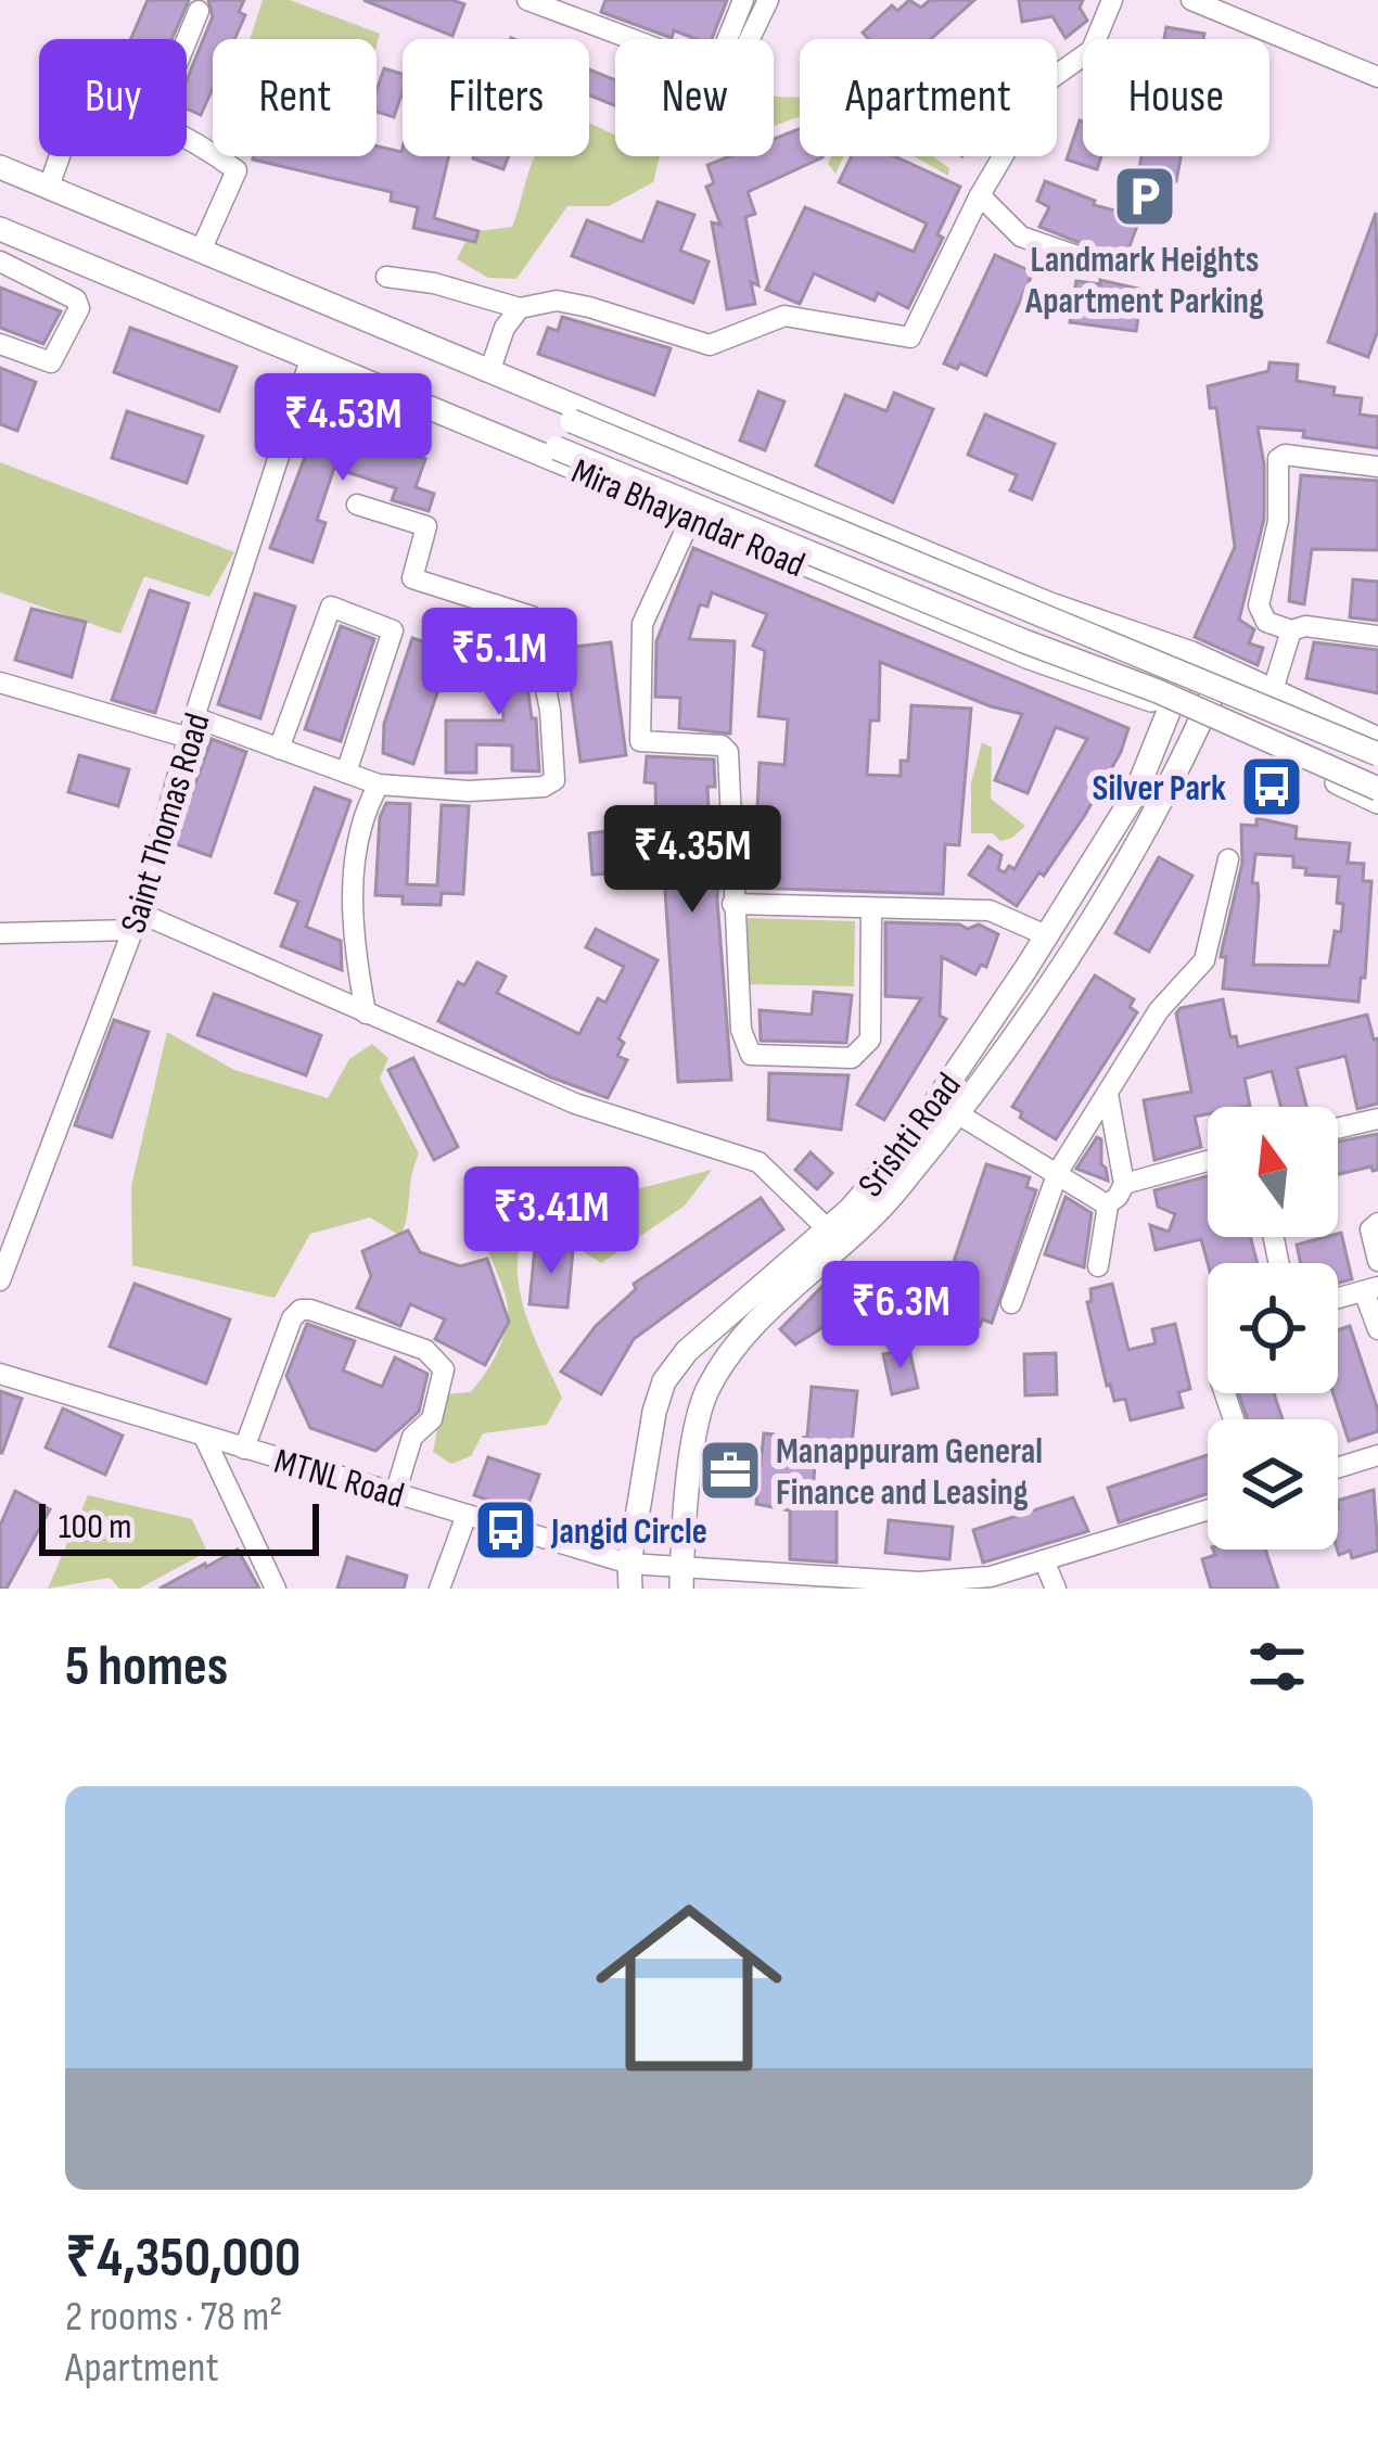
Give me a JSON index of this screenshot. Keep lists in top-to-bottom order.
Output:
{
  "streets": {
    "main road": ["Mira Bhayandar Road", "Srishti Road"],
    "street": ["Saint Thomas Road", "MTNL Road"]
  },
  "crossings": [
    ["Mira Bhayandar Road", "Saint Thomas Road"],
    ["Mira Bhayandar Road", "Srishti Road"],
    ["Srishti Road", "MTNL Road"]
  ],
  "places": {
    "parking": ["Landmark Heights Apartment Parking"],
    "bus stop": ["Silver Park", "Jangid Circle"],
    "office": ["Manappuram General Finance and Leasing"]
  },
  "scale_bar": "100 m",
  "north": "top",
  "page": {
    "chip": [
      "Buy",
      "Rent",
      "Filters",
      "New",
      "Apartment",
      "House"
    ],
    "price": [
      "₹4.53M",
      "₹5.1M",
      "₹4.35M",
      "₹3.41M",
      "₹6.3M"
    ],
    "scale": "100 m",
    "heading": "5 homes",
    "list": [
      {
        "name": "₹4,350,000",
        "note": "2 rooms · 78 m² · Apartment"
      }
    ]
  }
}
